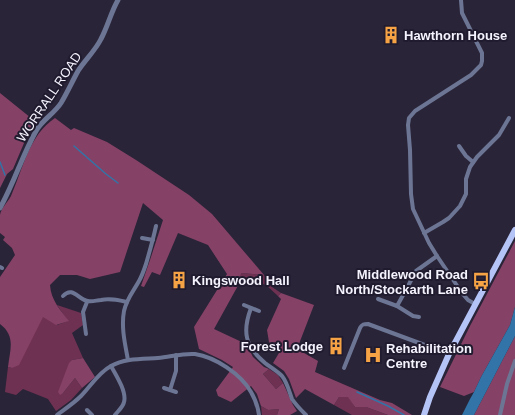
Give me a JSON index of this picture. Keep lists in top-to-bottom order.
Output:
{
  "streets": {
    "street": ["WORRALL ROAD"]
  },
  "places": {
    "building": ["Hawthorn House", "Kingswood Hall", "Forest Lodge"],
    "bus stop": ["Middlewood Road North/Stockarth Lane"],
    "hospital": ["Rehabilitation Centre"]
  }
}
